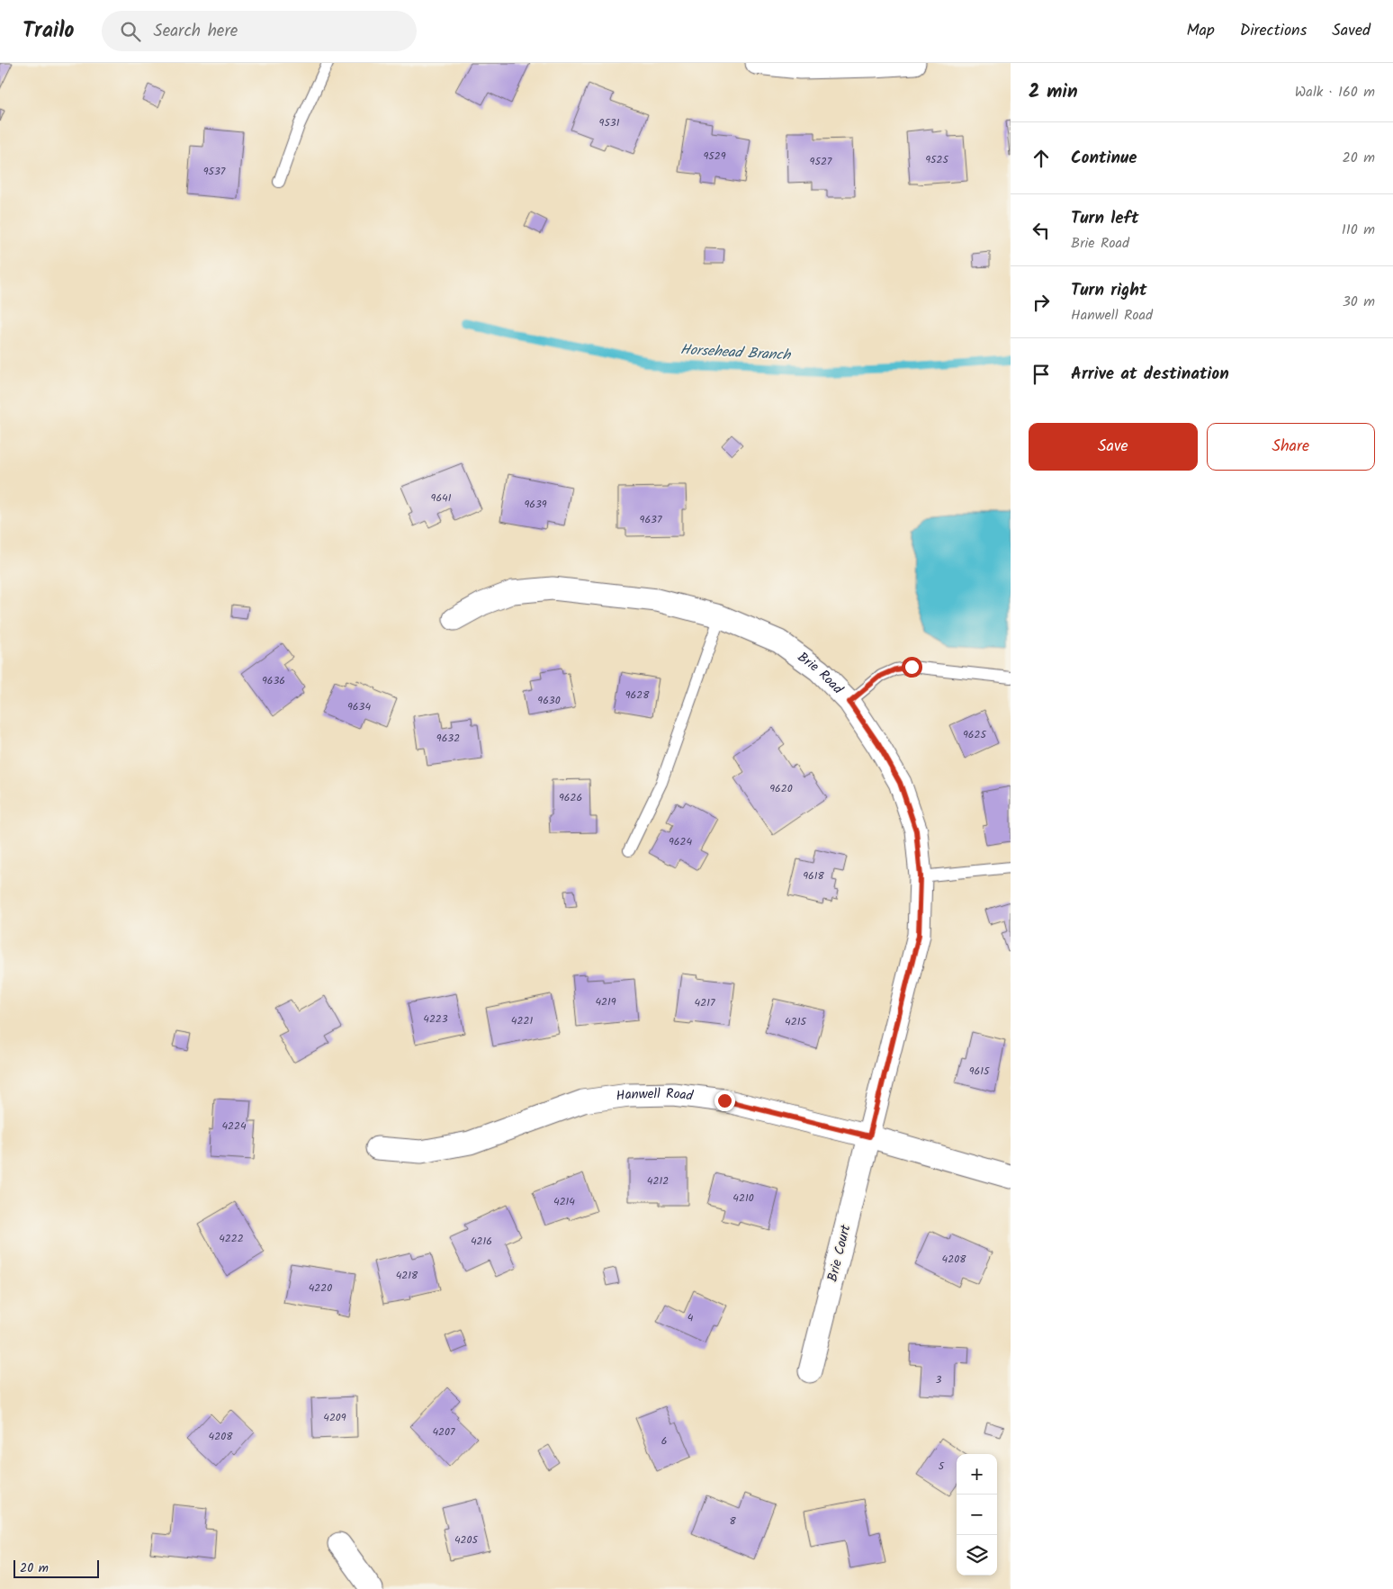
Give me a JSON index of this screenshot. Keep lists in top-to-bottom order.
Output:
{
  "streets": {
    "street": ["Brie Road", "Hanwell Road", "Brie Court"]
  },
  "crossings": [
    ["Brie Road", "Hanwell Road"],
    ["Brie Road", "Brie Court"],
    ["Hanwell Road", "Brie Court"]
  ],
  "water": ["Horsehead Branch"],
  "house_numbers": [
    "9531",
    "9529",
    "9525",
    "9527",
    "9537",
    "9641",
    "9639",
    "9637",
    "9636",
    "9628",
    "9630",
    "9634",
    "9625",
    "9632",
    "9620",
    "9626",
    "9624",
    "9618",
    "4219",
    "4217",
    "4223",
    "4221",
    "4215",
    "9615",
    "4224",
    "4212",
    "4210",
    "4214",
    "4222",
    "4216",
    "4208",
    "4218",
    "4220",
    "4",
    "3",
    "4209",
    "4207",
    "4208",
    "6",
    "5",
    "8",
    "4205"
  ],
  "scale_bar": "20 m",
  "page": {
    "header": "Trailo",
    "search": "Search here",
    "nav": ["Map", "Directions", "Saved"],
    "heading": ["2 min", "Walk · 160 m"],
    "list": [
      ["Continue", "20 m"],
      ["Turn left", "Brie Road", "110 m"],
      ["Turn right", "Hanwell Road", "30 m"],
      "Arrive at destination"
    ],
    "buttons": ["Save", "Share"],
    "map_buttons": ["+", "−"],
    "scale": "20 m"
  }
}
